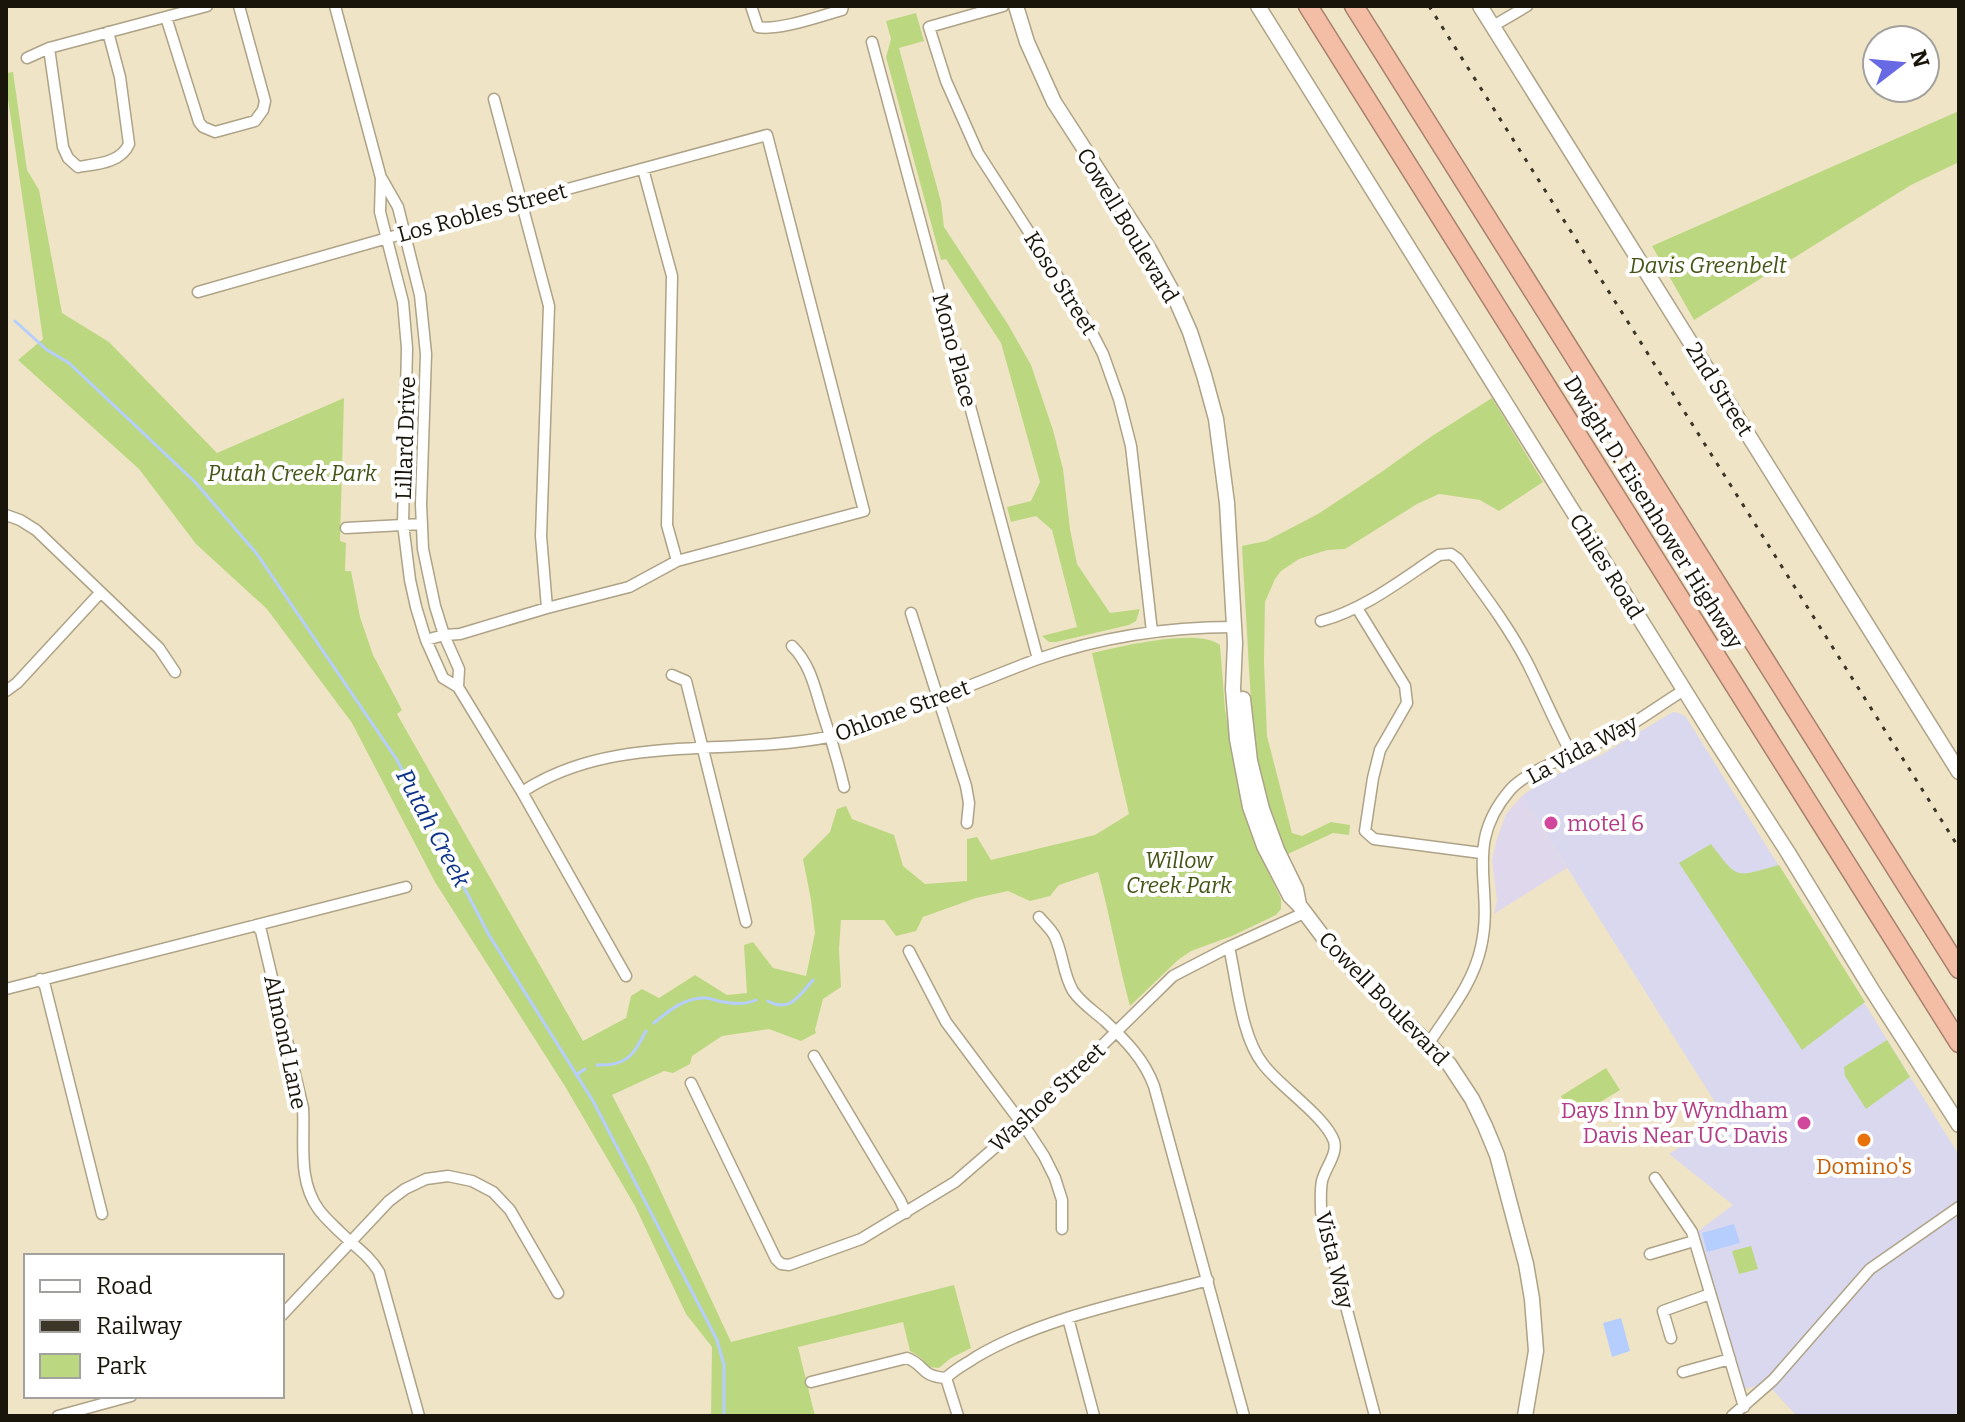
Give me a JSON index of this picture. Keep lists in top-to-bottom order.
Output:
{
  "streets": {
    "highway": ["Dwight D. Eisenhower Highway"],
    "street": [
      "Los Robles Street",
      "Cowell Boulevard",
      "Koso Street",
      "Mono Place",
      "2nd Street",
      "Lillard Drive",
      "Chiles Road",
      "Ohlone Street",
      "La Vida Way",
      "Almond Lane",
      "Washoe Street",
      "Vista Way"
    ]
  },
  "crossings": [
    ["Los Robles Street", "Lillard Drive"],
    ["Cowell Boulevard", "Ohlone Street"],
    ["Cowell Boulevard", "La Vida Way"],
    ["Cowell Boulevard", "Washoe Street"],
    ["Koso Street", "Ohlone Street"],
    ["Mono Place", "Ohlone Street"],
    ["Lillard Drive", "Ohlone Street"],
    ["Chiles Road", "La Vida Way"],
    ["Washoe Street", "Vista Way"]
  ],
  "water": ["Putah Creek"],
  "parks": ["Davis Greenbelt", "Putah Creek Park", "Willow Creek Park"],
  "places": ["motel 6", "Days Inn by Wyndham Davis Near UC Davis", "Domino's"],
  "legend": ["Road", "Railway", "Park"],
  "north": "right"
}
